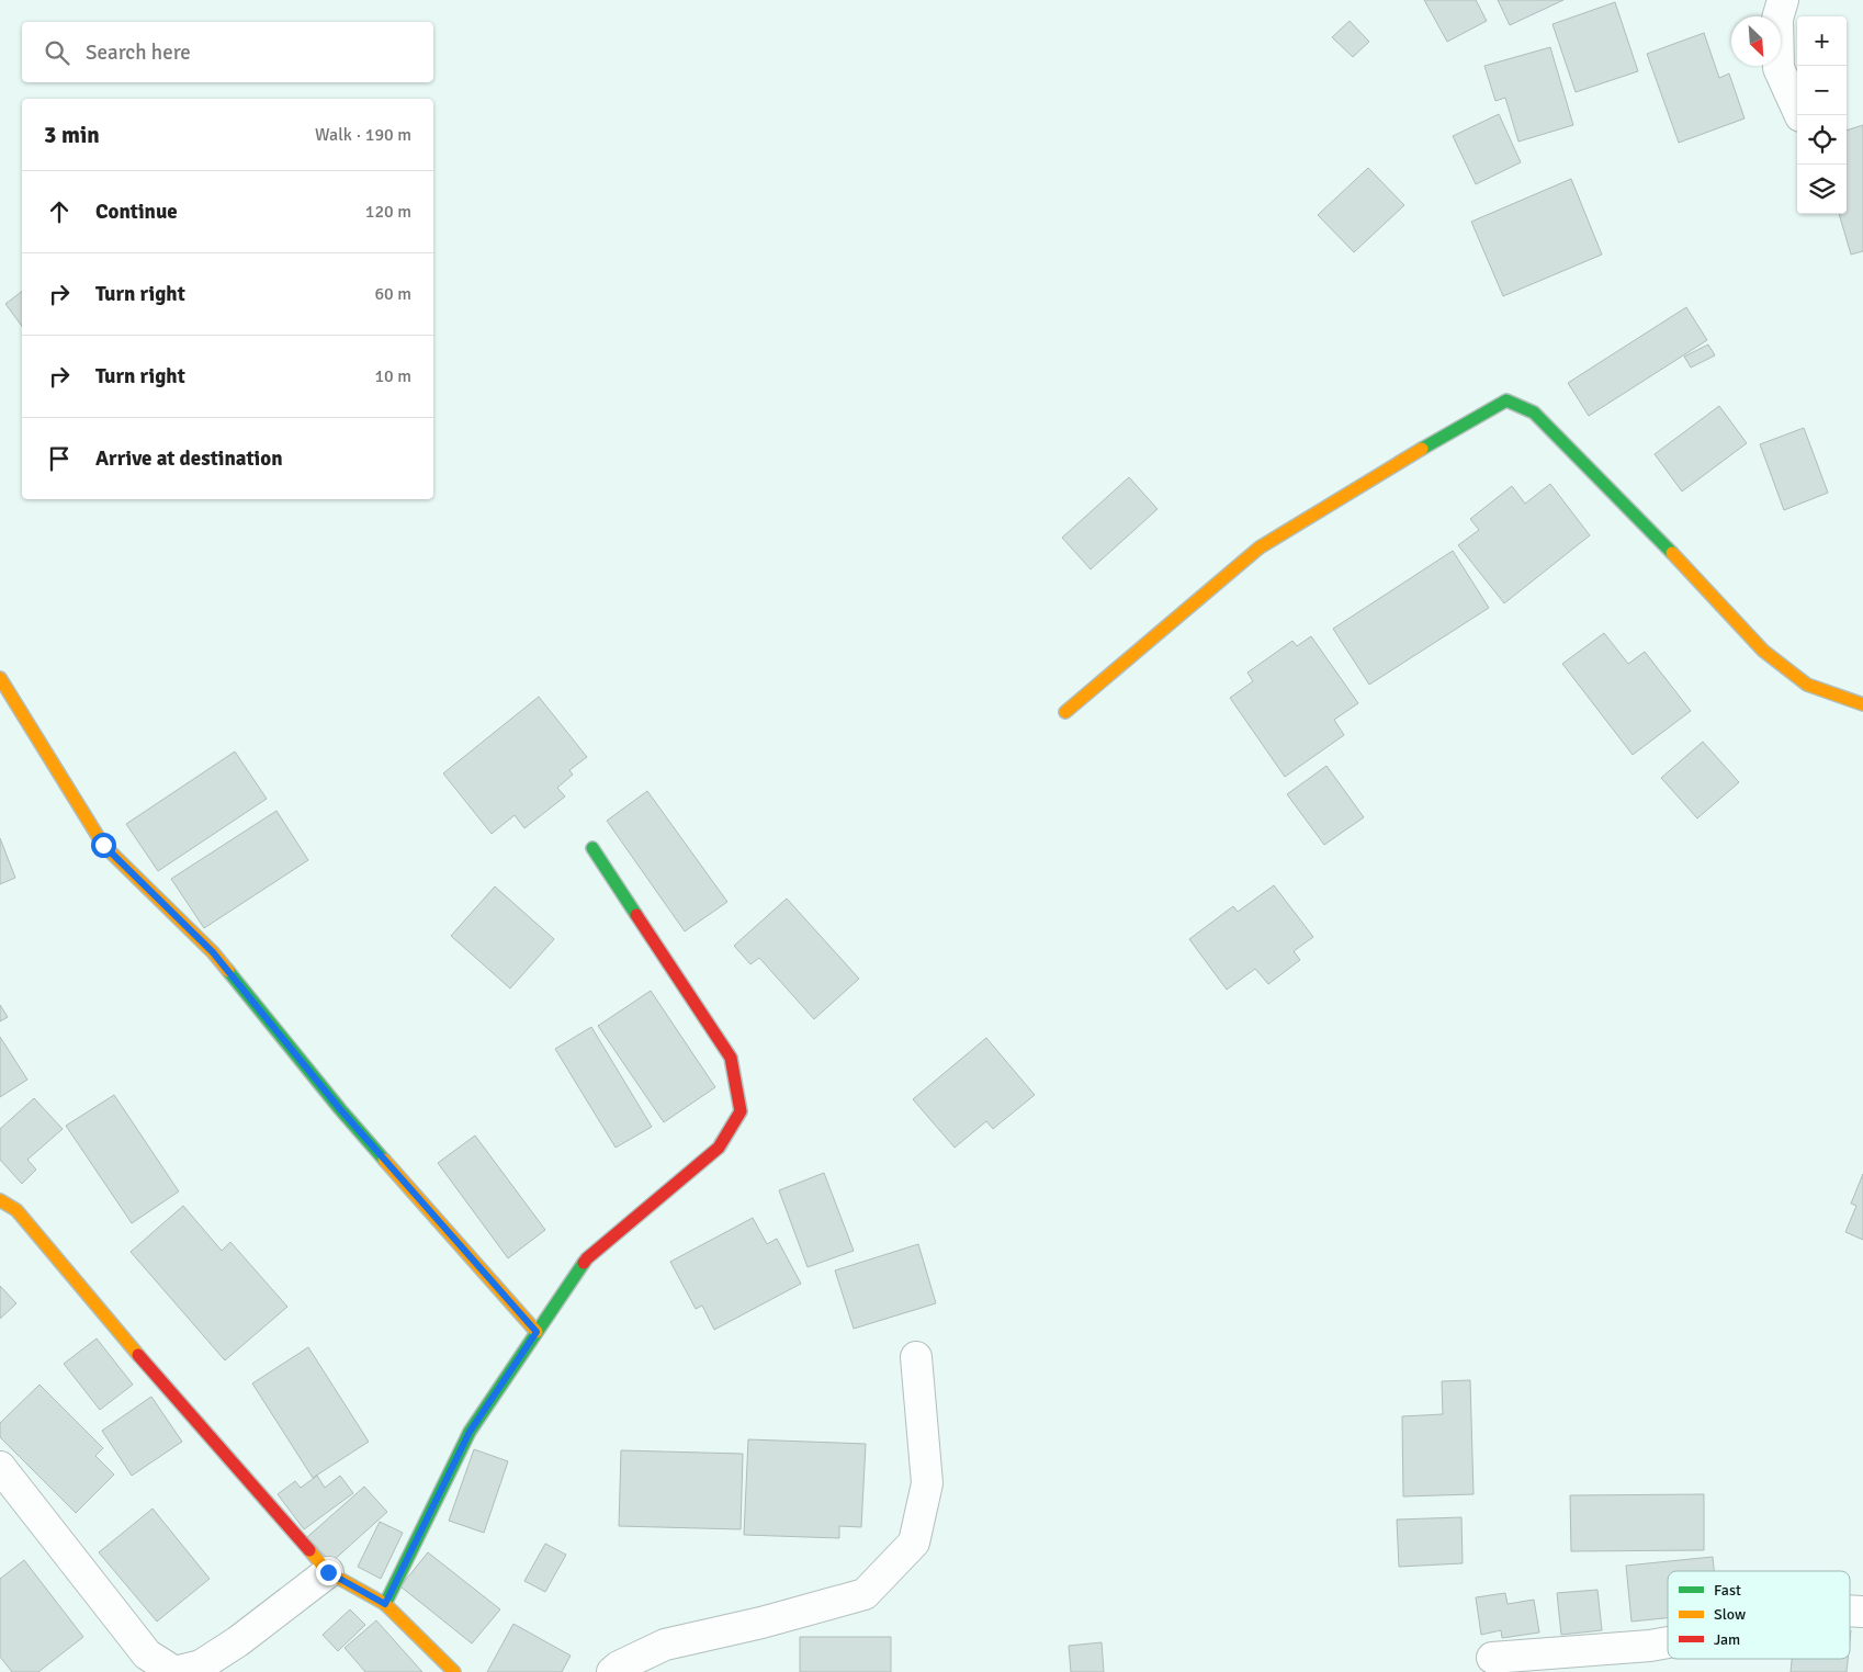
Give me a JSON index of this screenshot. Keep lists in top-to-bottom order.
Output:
{
  "legend": ["Fast", "Slow", "Jam"],
  "north": "bottom right",
  "page": {
    "map_buttons": ["+", "−"],
    "search": "Search here",
    "heading": ["3 min", "Walk · 190 m"],
    "list": [
      ["Continue", "120 m"],
      ["Turn right", "60 m"],
      ["Turn right", "10 m"],
      "Arrive at destination"
    ]
  }
}
